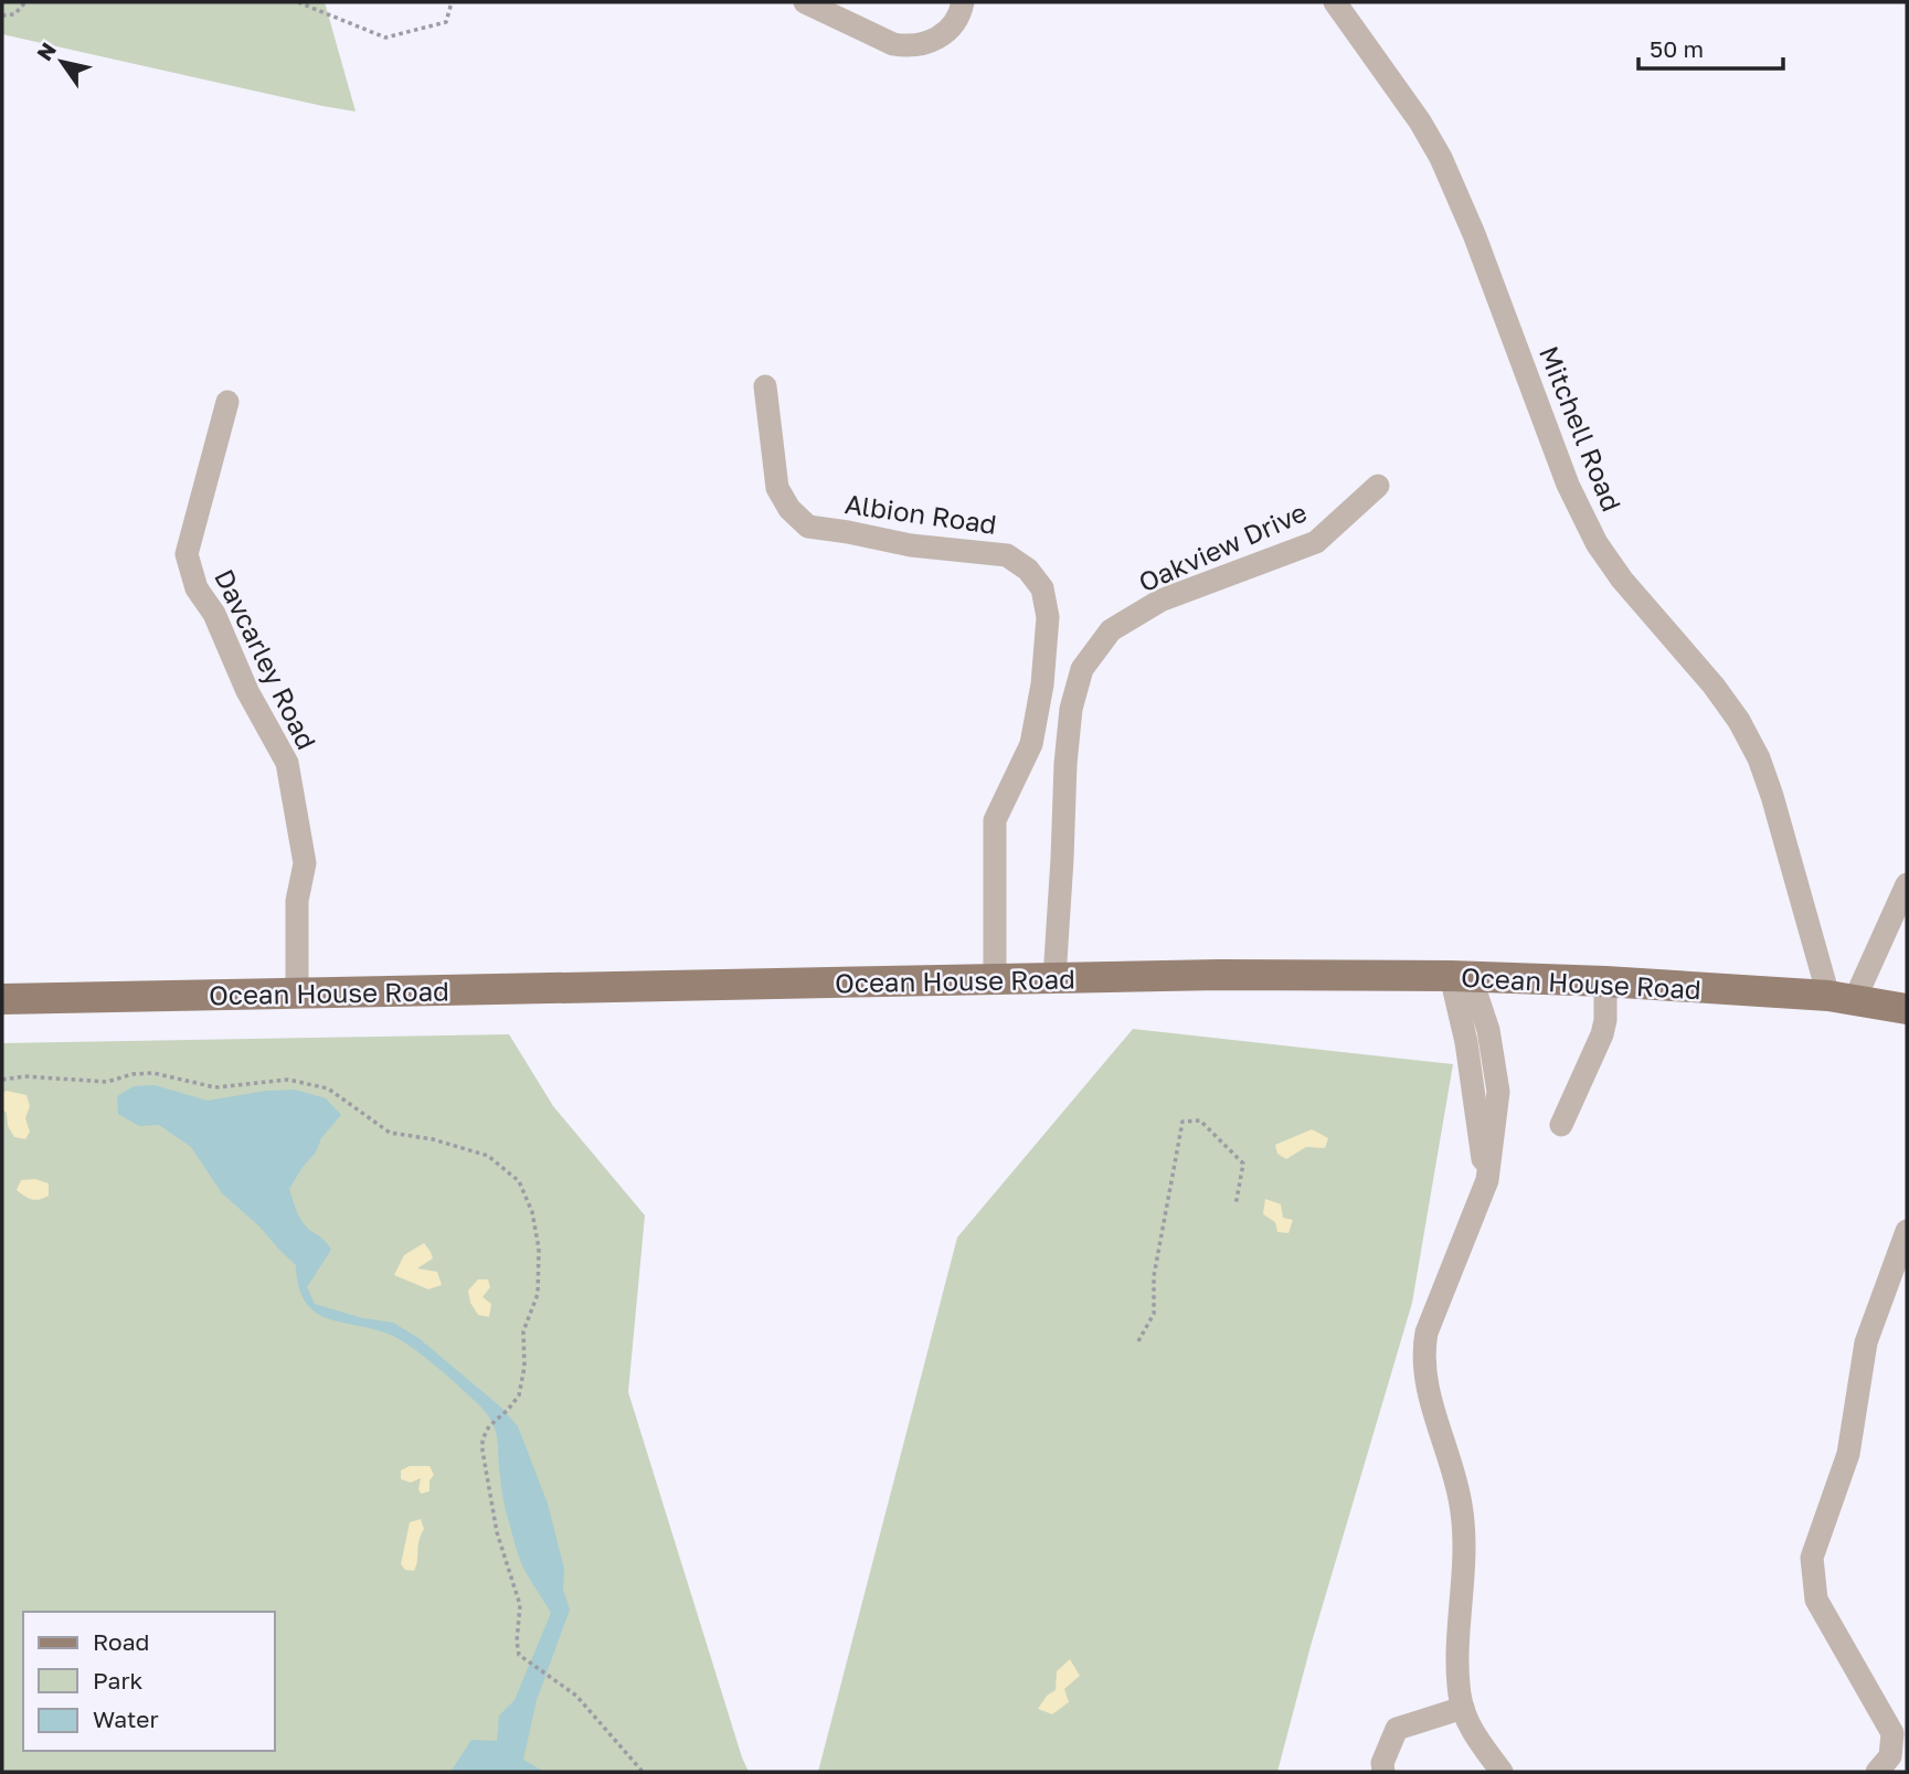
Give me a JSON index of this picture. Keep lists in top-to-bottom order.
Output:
{
  "streets": {
    "main road": ["Ocean House Road"],
    "street": [
      "Mitchell Road",
      "Albion Road",
      "Oakview Drive",
      "Davcarley Road"
    ]
  },
  "crossings": [
    ["Mitchell Road", "Ocean House Road"],
    ["Albion Road", "Ocean House Road"],
    ["Oakview Drive", "Ocean House Road"],
    ["Davcarley Road", "Ocean House Road"]
  ],
  "legend": ["Road", "Park", "Water"],
  "scale_bar": "50 m",
  "north": "top left"
}
